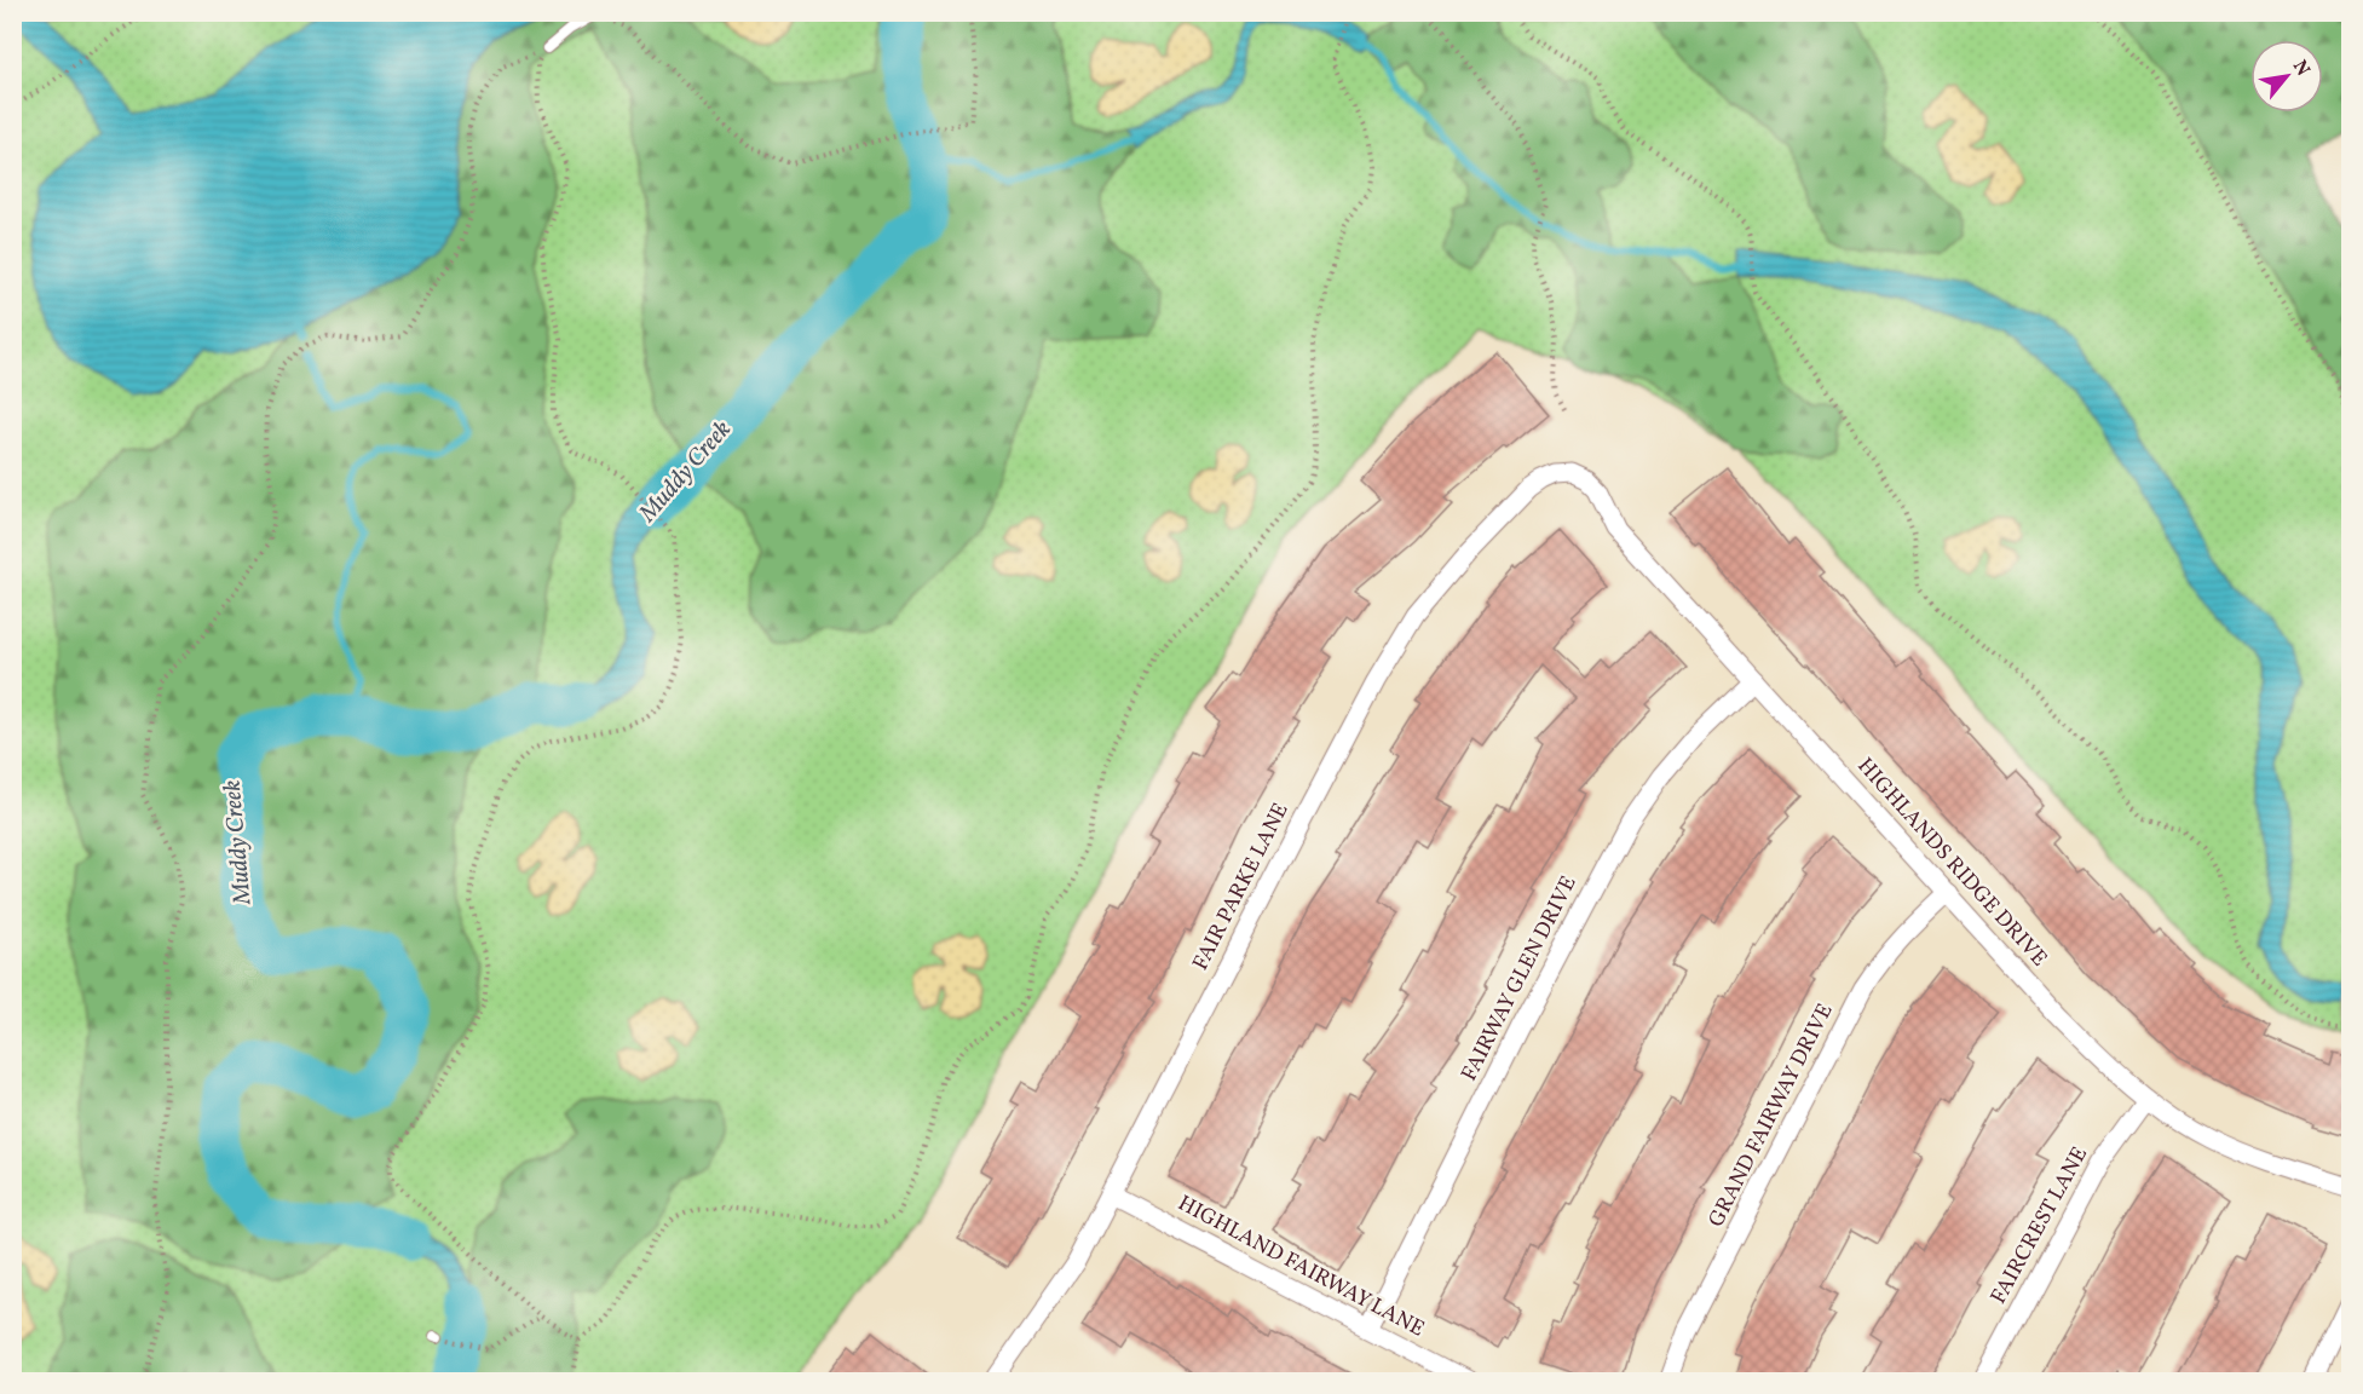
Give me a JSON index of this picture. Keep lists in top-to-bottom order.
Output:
{
  "streets": {
    "street": [
      "HIGHLANDS RIDGE DRIVE",
      "FAIR PARKE LANE",
      "FAIRWAY GLEN DRIVE",
      "GRAND FAIRWAY DRIVE",
      "FAIRCREST LANE",
      "HIGHLAND FAIRWAY LANE"
    ]
  },
  "crossings": [
    ["HIGHLANDS RIDGE DRIVE", "FAIR PARKE LANE"],
    ["HIGHLANDS RIDGE DRIVE", "FAIRWAY GLEN DRIVE"],
    ["HIGHLANDS RIDGE DRIVE", "GRAND FAIRWAY DRIVE"],
    ["HIGHLANDS RIDGE DRIVE", "FAIRCREST LANE"],
    ["FAIR PARKE LANE", "HIGHLAND FAIRWAY LANE"],
    ["FAIRWAY GLEN DRIVE", "HIGHLAND FAIRWAY LANE"]
  ],
  "water": ["Muddy Creek"],
  "north": "top right"
}
